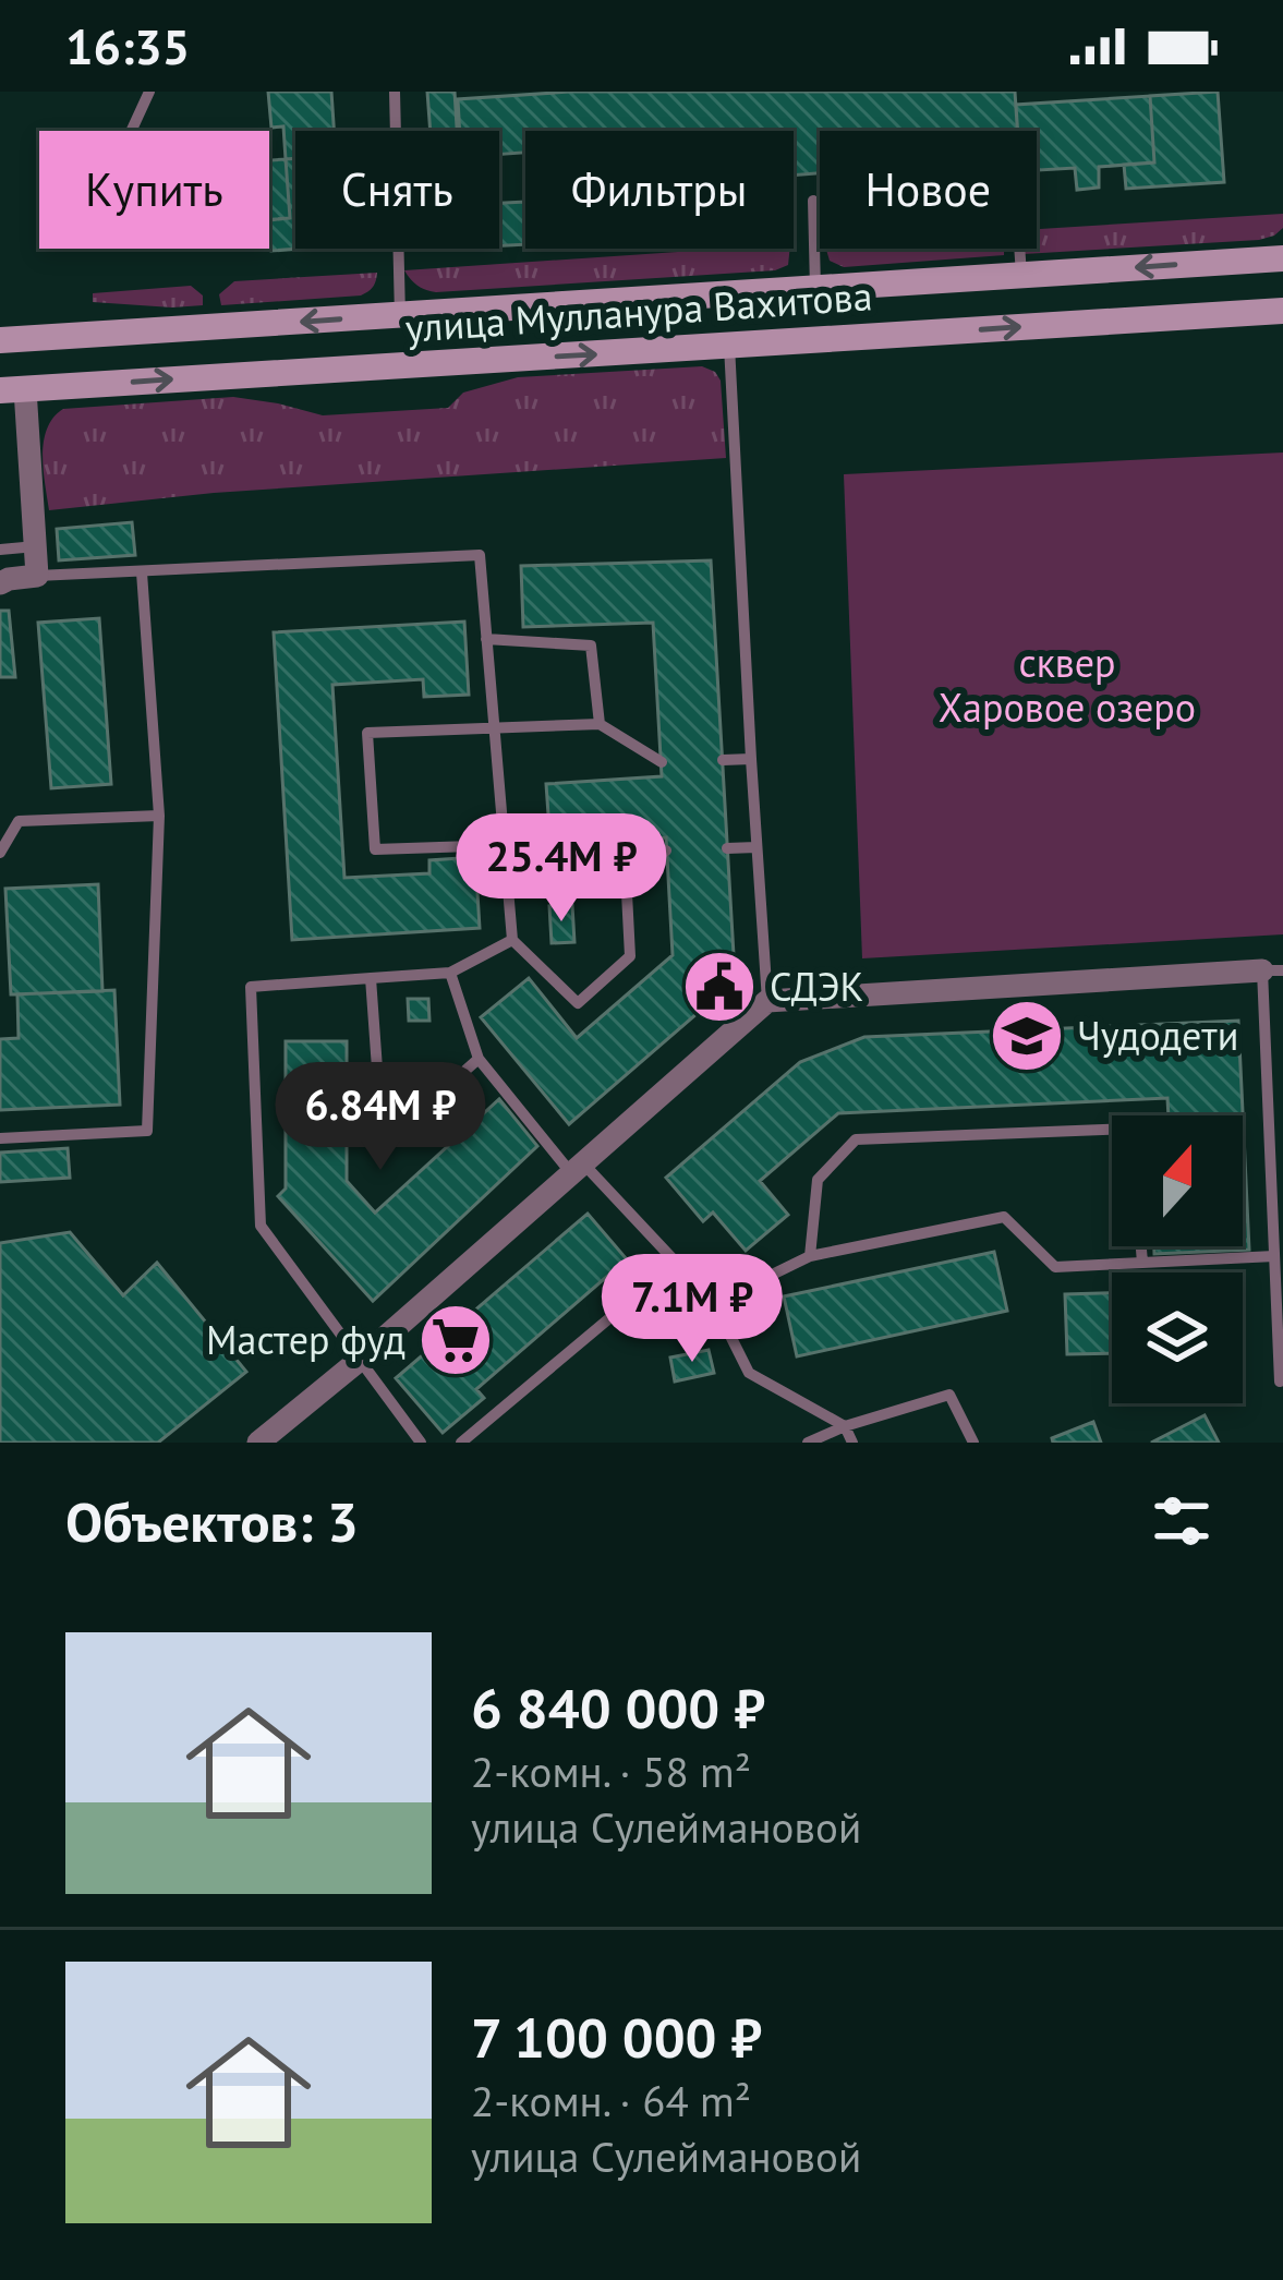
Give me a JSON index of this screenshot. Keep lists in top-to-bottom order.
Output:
{
  "streets": {
    "main road": ["улица Мулланура Вахитова"]
  },
  "parks": ["сквер Харовое озеро"],
  "places": {
    "public building": ["СДЭК"],
    "school or university": ["Чудодети"],
    "supermarket": ["Мастер фуд"]
  },
  "north": "top",
  "page": {
    "status": "16:35",
    "chip": [
      "Купить",
      "Снять",
      "Фильтры",
      "Новое"
    ],
    "price": ["25.4M ₽", "6.84M ₽", "7.1M ₽"],
    "heading": "Объектов: 3",
    "list": [
      {
        "name": "6 840 000 ₽",
        "note": "2-комн. · 58 m² · улица Сулеймановой"
      },
      {
        "name": "7 100 000 ₽",
        "note": "2-комн. · 64 m² · улица Сулеймановой"
      }
    ]
  }
}
